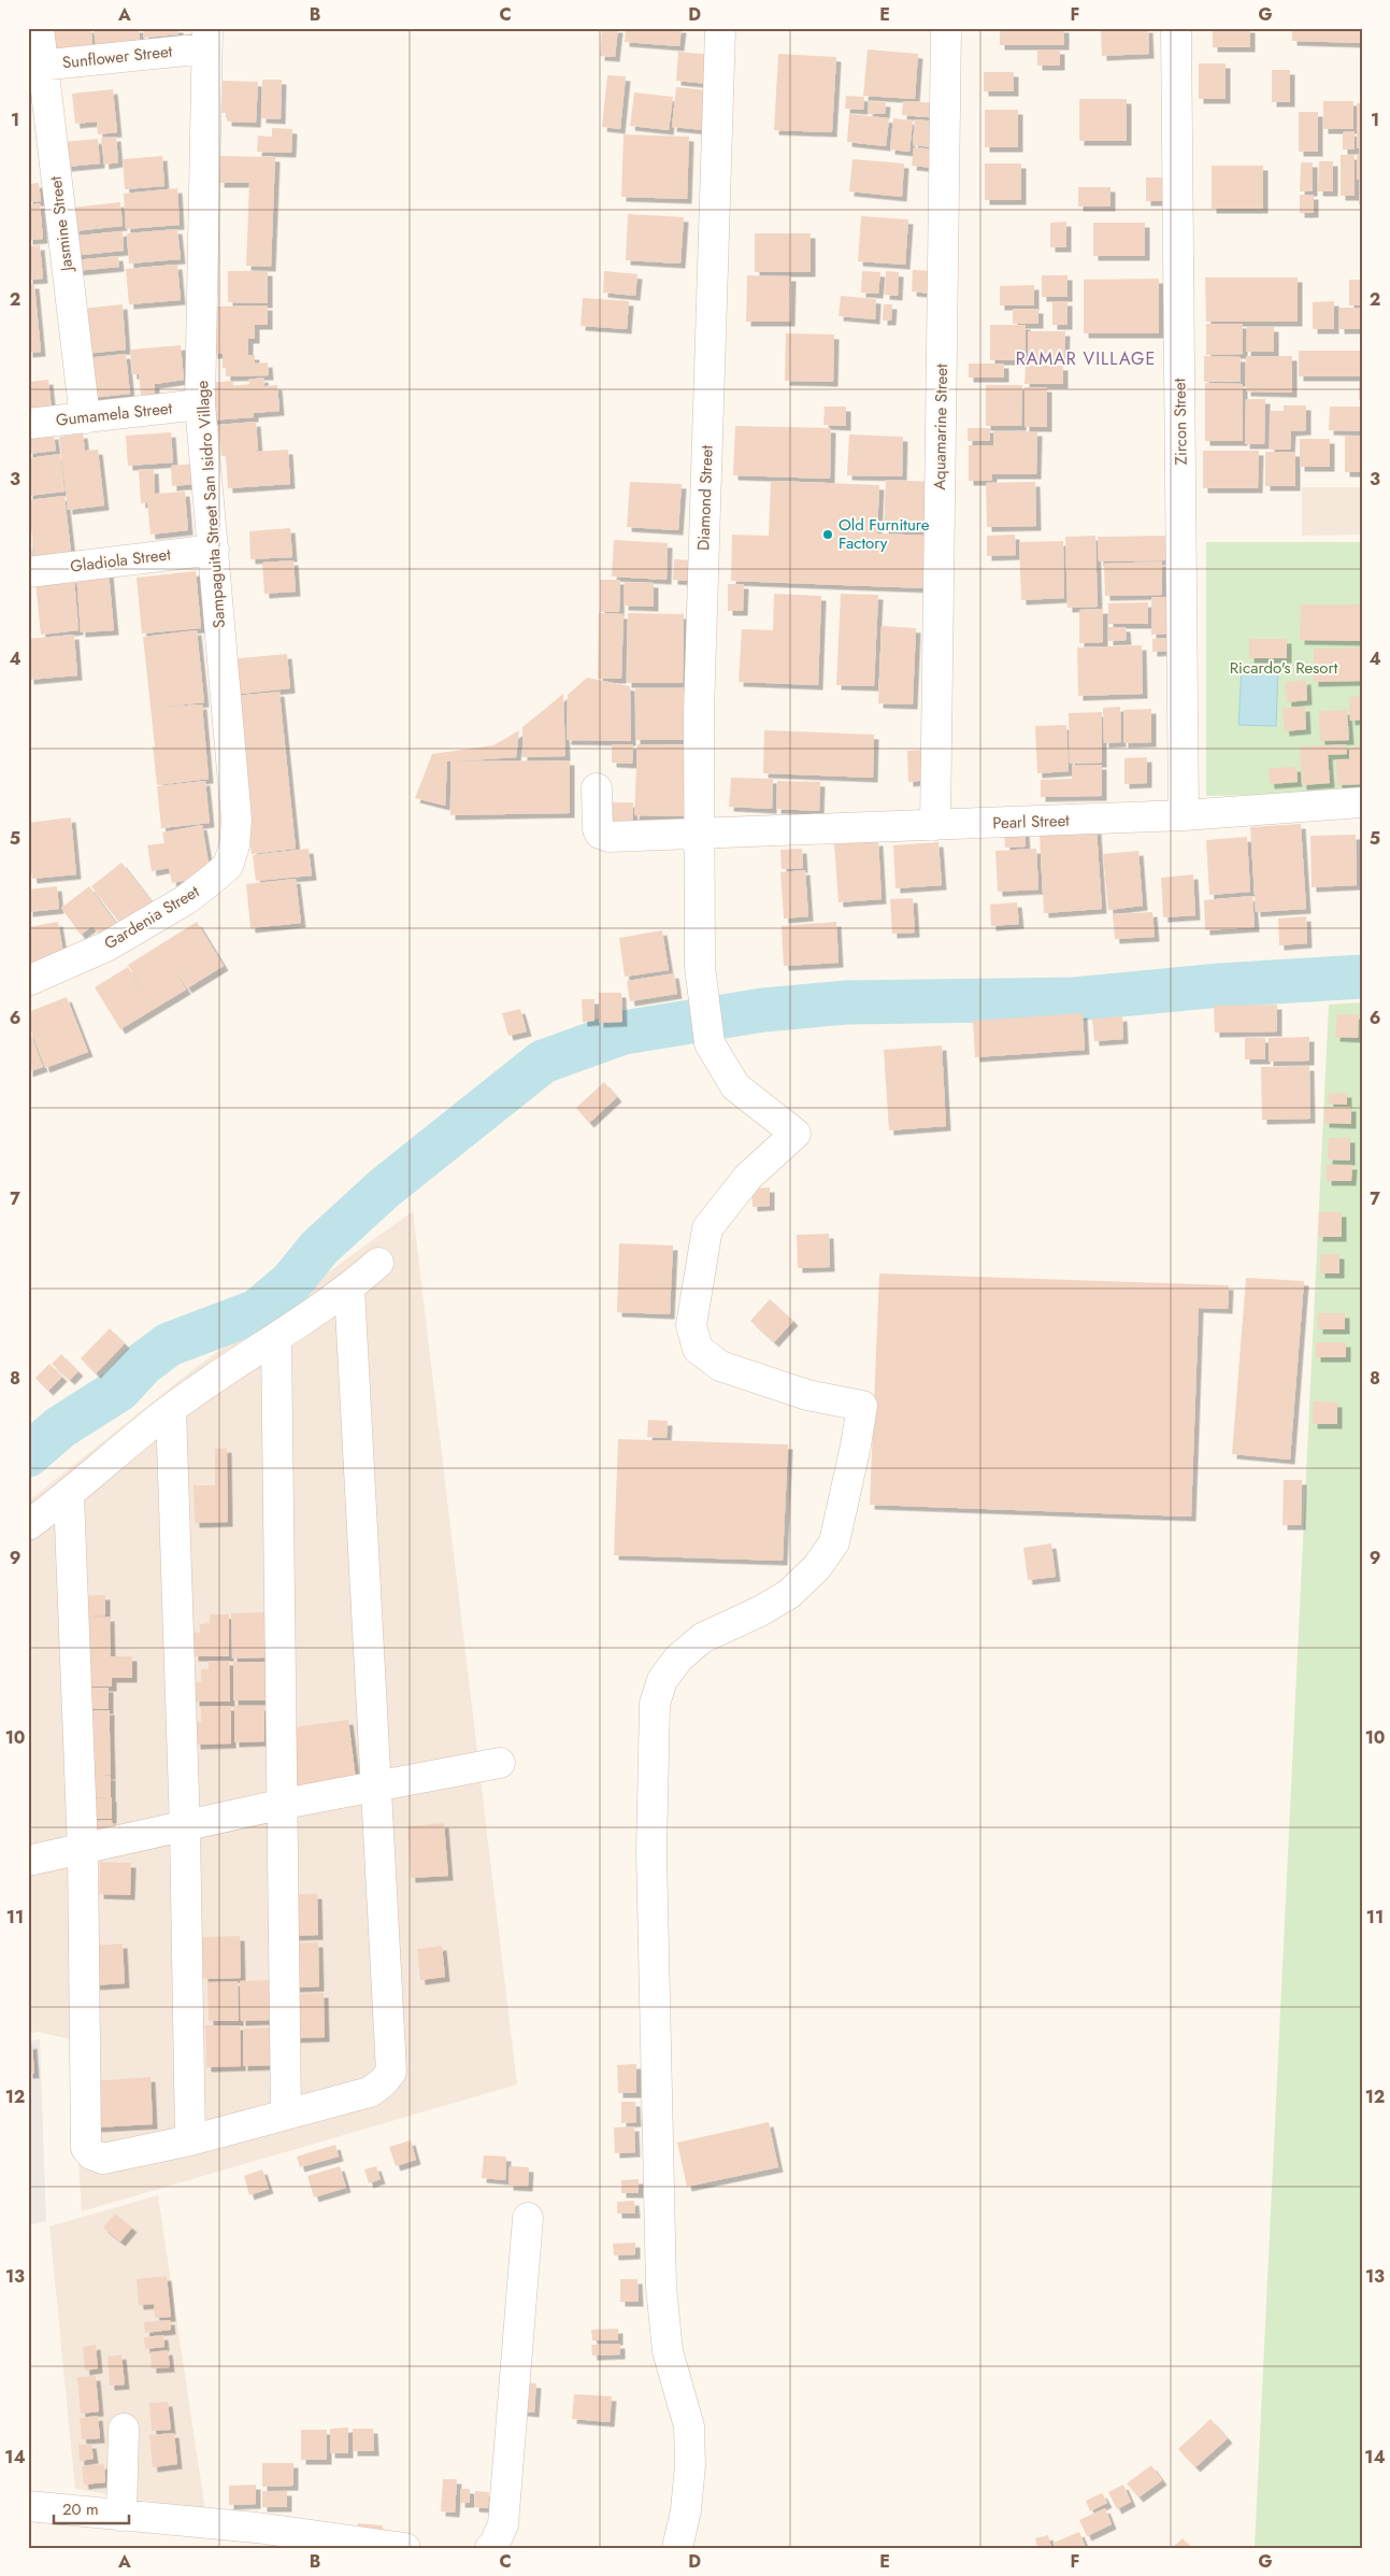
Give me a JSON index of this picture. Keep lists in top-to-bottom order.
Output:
{
  "streets": {
    "street": [
      "Sunflower Street",
      "Jasmine Street",
      "Gumamela Street",
      "Zircon Street",
      "Aquamarine Street",
      "Diamond Street",
      "Sampaguita Street San Isidro Village",
      "Gladiola Street",
      "Pearl Street",
      "Gardenia Street"
    ]
  },
  "crossings": [
    ["Sunflower Street", "Jasmine Street"],
    ["Sunflower Street", "Sampaguita Street San Isidro Village"],
    ["Jasmine Street", "Gumamela Street"],
    ["Gumamela Street", "Sampaguita Street San Isidro Village"],
    ["Zircon Street", "Pearl Street"],
    ["Aquamarine Street", "Pearl Street"],
    ["Diamond Street", "Pearl Street"],
    ["Sampaguita Street San Isidro Village", "Gladiola Street"],
    ["Sampaguita Street San Isidro Village", "Gardenia Street"]
  ],
  "districts": ["RAMAR VILLAGE"],
  "parks": ["Ricardo's Resort"],
  "places": ["Old Furniture Factory"],
  "scale_bar": "20 m",
  "grid": {
    "columns": [
      "A",
      "B",
      "C",
      "D",
      "E",
      "F",
      "G"
    ],
    "rows": [
      "1",
      "2",
      "3",
      "4",
      "5",
      "6",
      "7",
      "8",
      "9",
      "10",
      "11",
      "12",
      "13",
      "14"
    ]
  }
}
